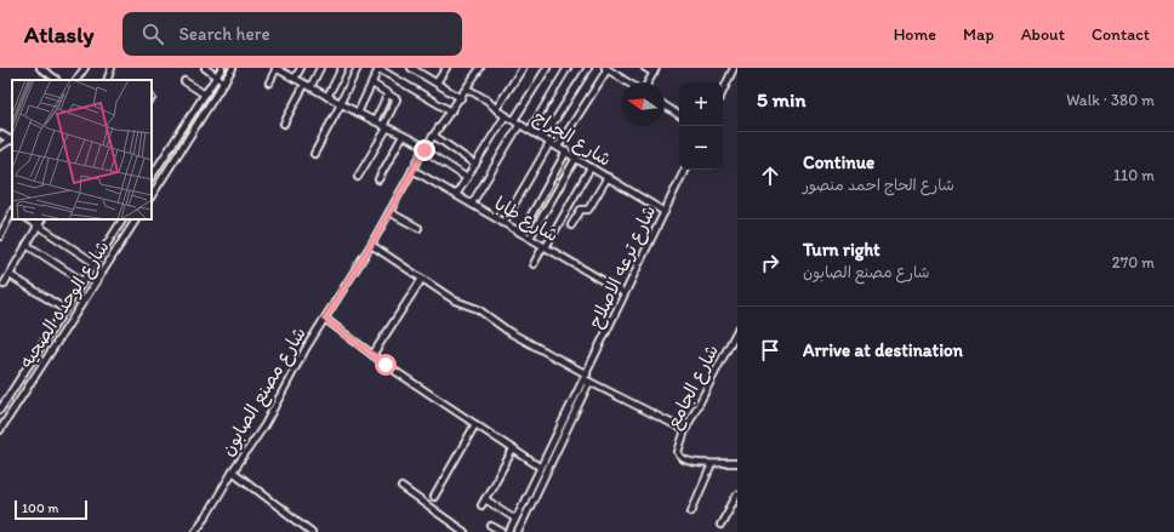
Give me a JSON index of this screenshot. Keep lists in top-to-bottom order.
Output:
{
  "streets": {
    "street": [
      "شارع الجراج",
      "شارع طابا",
      "شارع ترعه الاصلاح",
      "شارع الوحده الصحيه",
      "شارع الجامع",
      "شارع مصنع الصابون"
    ]
  },
  "crossings": [
    ["شارع الجراج", "شارع ترعه الاصلاح"],
    ["شارع الجراج", "شارع مصنع الصابون"],
    ["شارع طابا", "شارع ترعه الاصلاح"],
    ["شارع طابا", "شارع مصنع الصابون"]
  ],
  "scale_bar": "100 m",
  "north": "left",
  "page": {
    "header": "Atlasly",
    "search": "Search here",
    "nav": [
      "Home",
      "Map",
      "About",
      "Contact"
    ],
    "heading": ["5 min", "Walk · 380 m"],
    "map_buttons": ["+", "−"],
    "list": [
      ["Continue", "شارع الحاج احمد منصور", "110 m"],
      ["Turn right", "شارع مصنع الصابون", "270 m"],
      "Arrive at destination"
    ],
    "scale": "100 m"
  }
}
